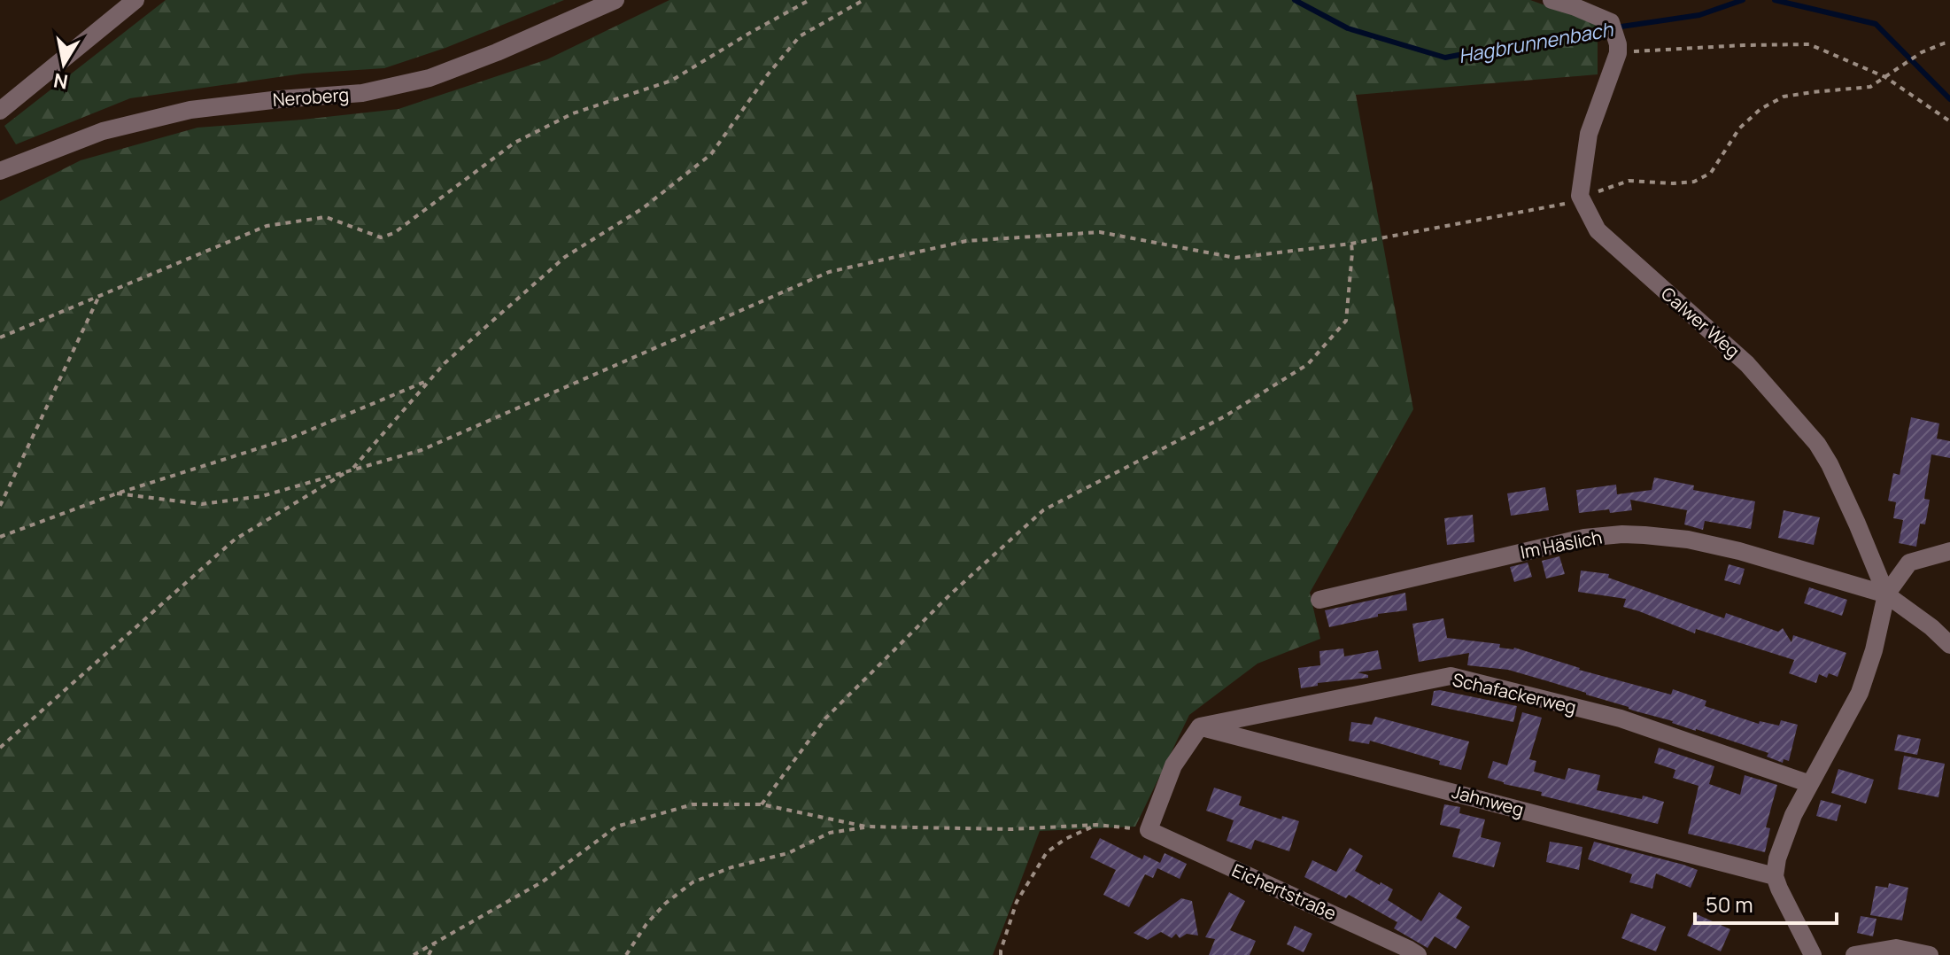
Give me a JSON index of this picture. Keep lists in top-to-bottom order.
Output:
{
  "streets": {
    "street": [
      "Neroberg",
      "Calwer Weg",
      "Im Häslich",
      "Schafackerweg",
      "Jahnweg",
      "Eichertstraße"
    ]
  },
  "crossings": [
    ["Calwer Weg", "Im Häslich"],
    ["Schafackerweg", "Jahnweg"]
  ],
  "water": ["Hagbrunnenbach"],
  "scale_bar": "50 m",
  "north": "bottom"
}
